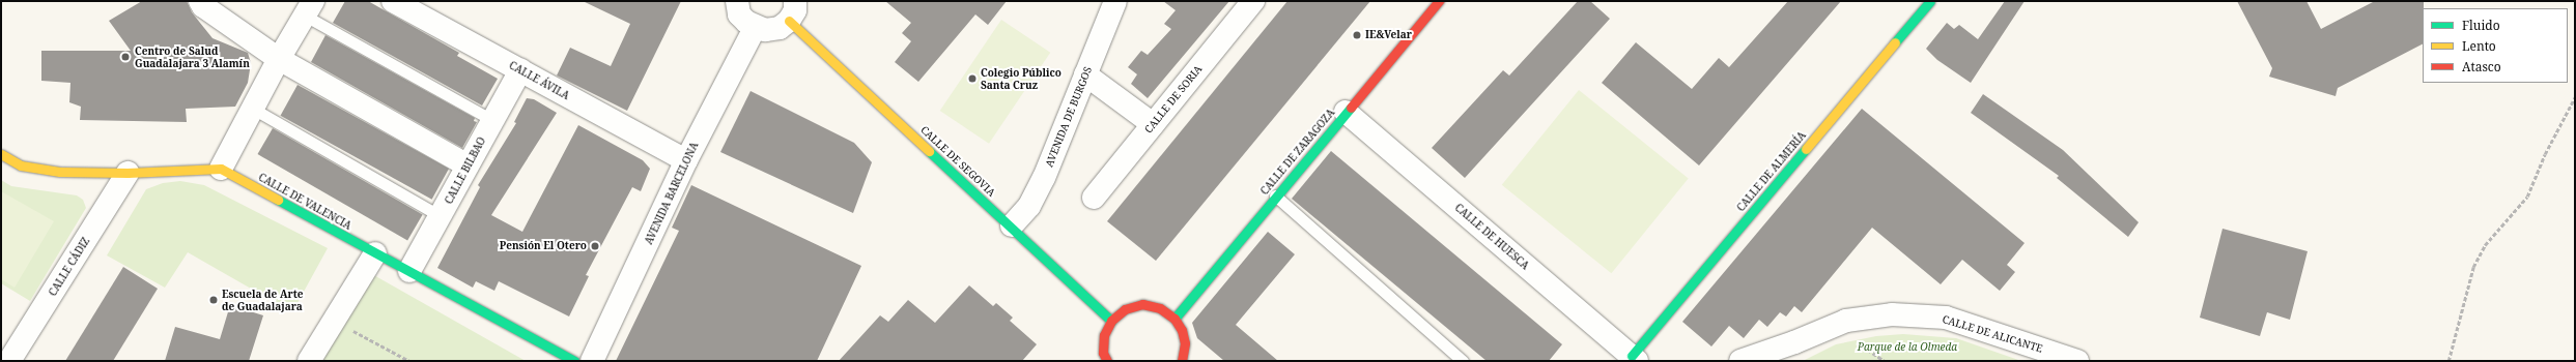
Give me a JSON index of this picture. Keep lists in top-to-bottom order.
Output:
{
  "streets": {
    "street": [
      "CALLE ÁVILA",
      "CALLE DE SORIA",
      "AVENIDA DE BURGOS",
      "CALLE DE ZARAGOZA",
      "CALLE DE SEGOVIA",
      "CALLE BILBAO",
      "CALLE DE ALMERÍA",
      "AVENIDA BARCELONA",
      "CALLE DE VALENCIA",
      "CALLE DE HUESCA",
      "CALLE CÁDIZ",
      "CALLE DE ALICANTE"
    ]
  },
  "crossings": [
    ["CALLE ÁVILA", "CALLE BILBAO"],
    ["CALLE ÁVILA", "AVENIDA BARCELONA"],
    ["AVENIDA DE BURGOS", "CALLE DE SEGOVIA"],
    ["CALLE DE ZARAGOZA", "CALLE DE HUESCA"],
    ["CALLE BILBAO", "CALLE DE VALENCIA"],
    ["CALLE DE ALMERÍA", "CALLE DE HUESCA"]
  ],
  "parks": ["Parque de la Olmeda"],
  "places": [
    "IE&Velar",
    "Centro de Salud Guadalajara 3 Alamín",
    "Colegio Público Santa Cruz",
    "Pensión El Otero",
    "Escuela de Arte de Guadalajara"
  ],
  "legend": ["Fluido", "Lento", "Atasco"]
}
